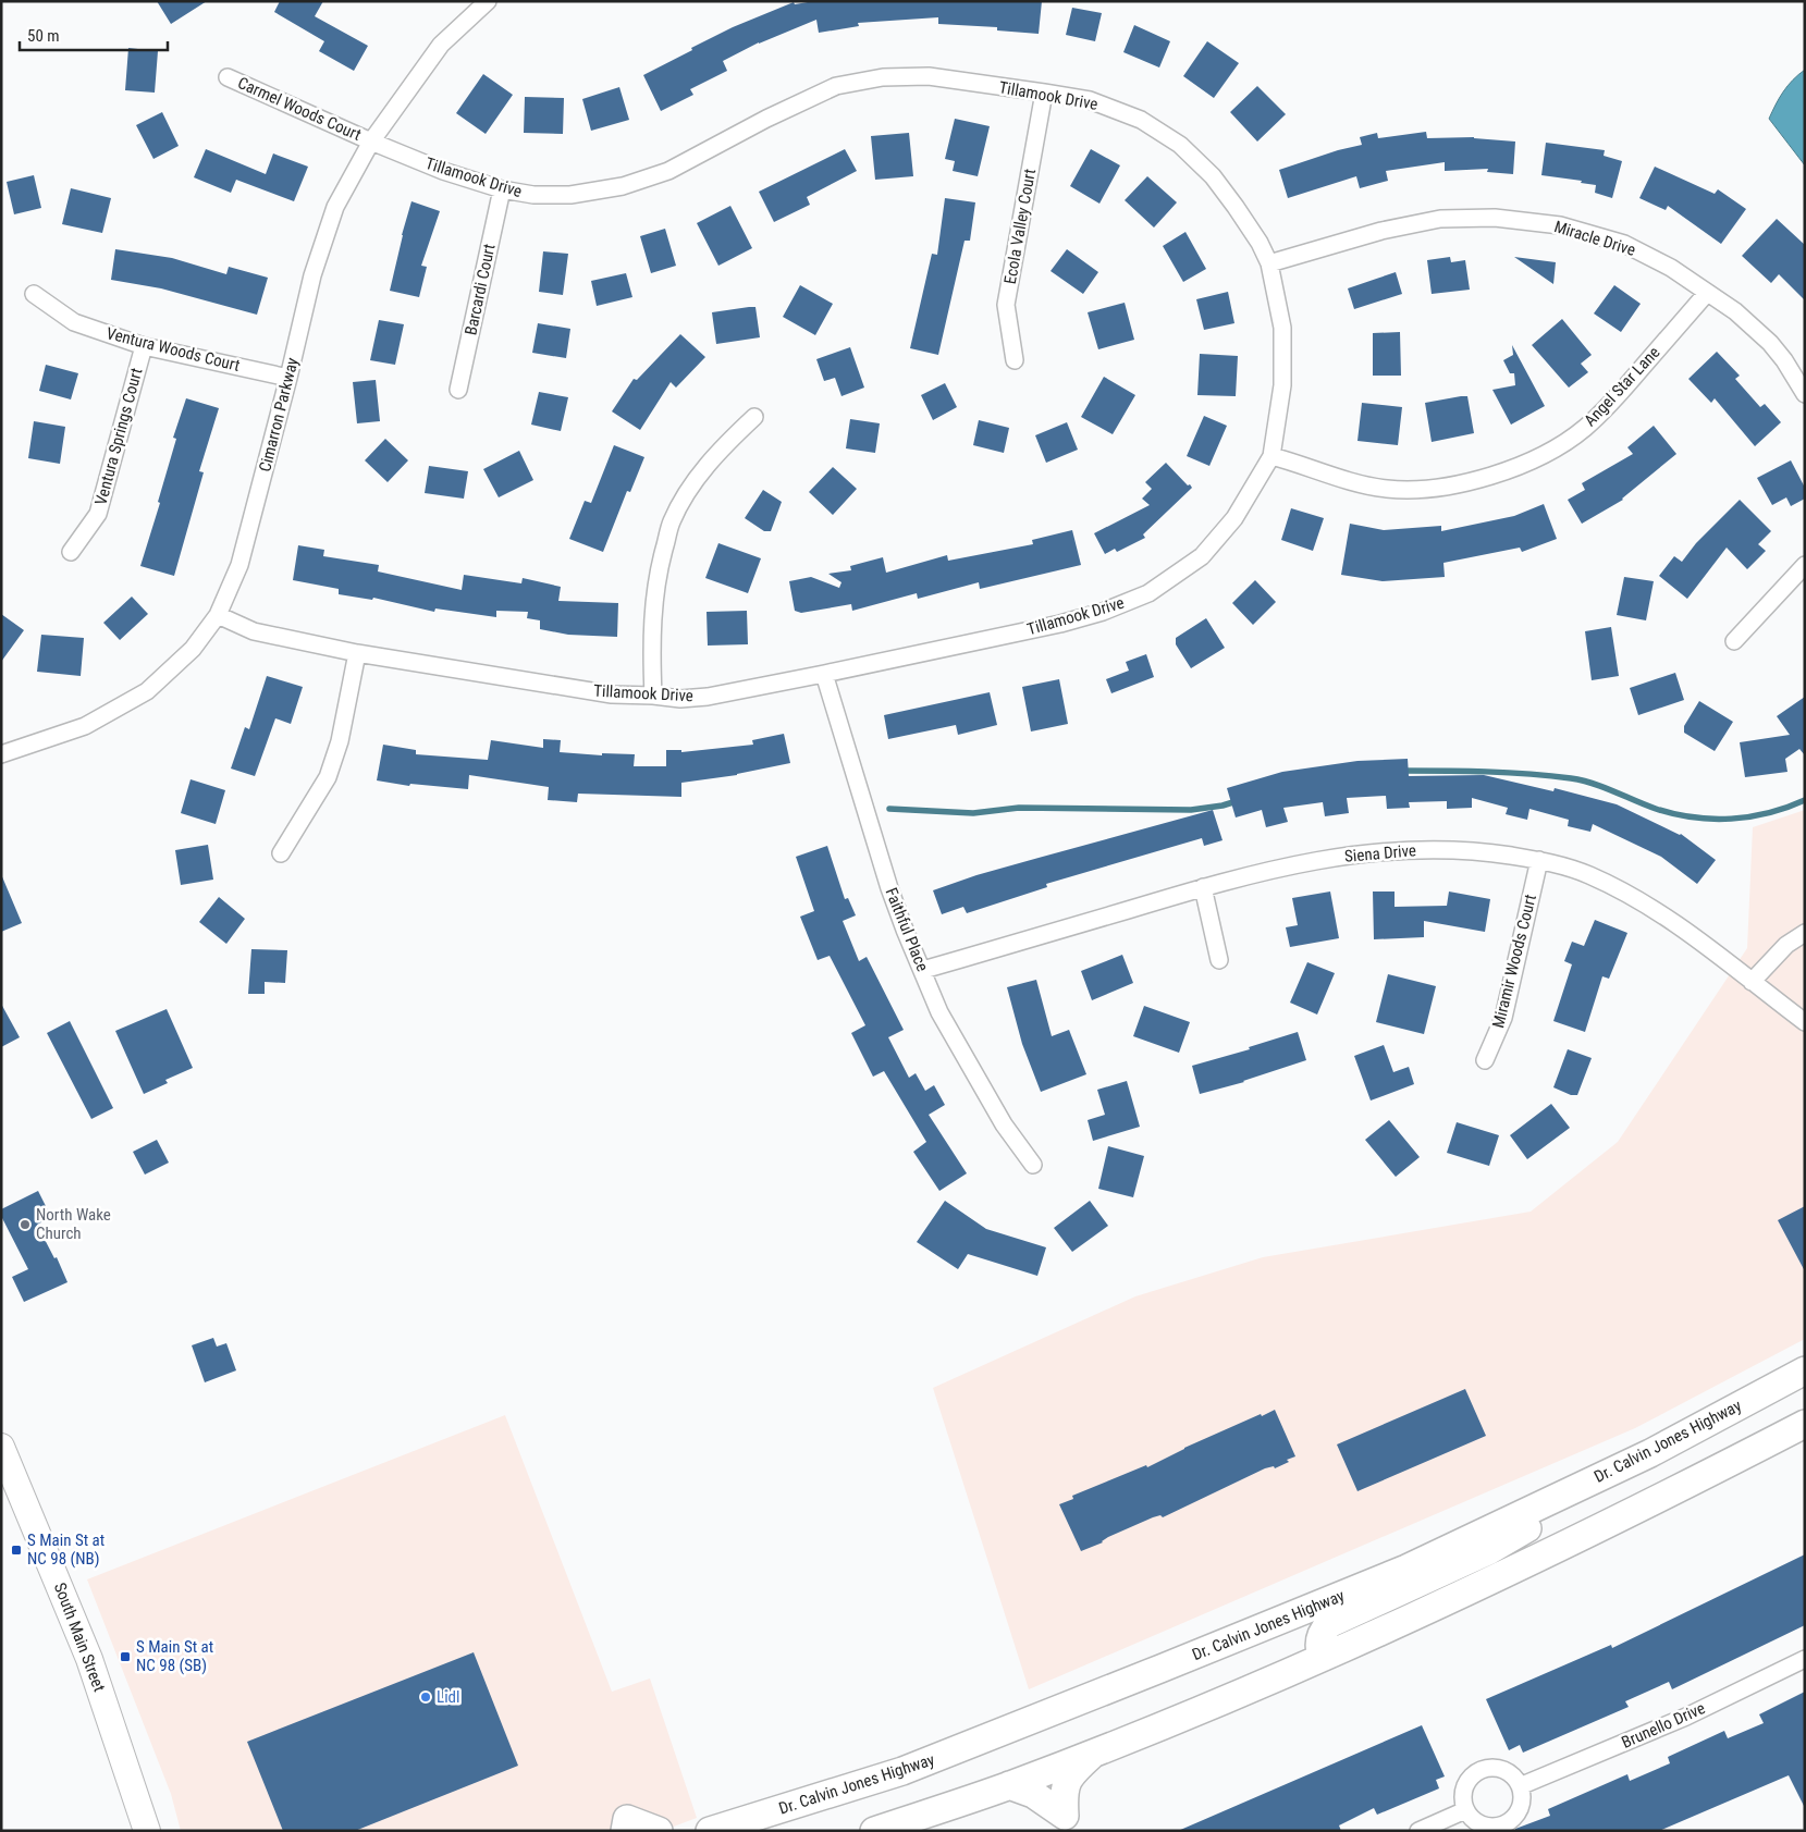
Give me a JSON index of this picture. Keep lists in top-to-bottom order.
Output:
{
  "streets": {
    "highway": ["Dr. Calvin Jones Highway"],
    "main road": ["South Main Street"],
    "street": [
      "Tillamook Drive",
      "Carmel Woods Court",
      "Ecola Valley Court",
      "Miracle Drive",
      "Barcardi Court",
      "Ventura Woods Court",
      "Angel Star Lane",
      "Cimarron Parkway",
      "Ventura Springs Court",
      "Siena Drive",
      "Faithful Place",
      "Miramir Woods Court",
      "Brunello Drive"
    ]
  },
  "crossings": [
    ["Tillamook Drive", "Carmel Woods Court"],
    ["Tillamook Drive", "Ecola Valley Court"],
    ["Tillamook Drive", "Miracle Drive"],
    ["Tillamook Drive", "Barcardi Court"],
    ["Tillamook Drive", "Angel Star Lane"],
    ["Tillamook Drive", "Cimarron Parkway"],
    ["Tillamook Drive", "Faithful Place"],
    ["Carmel Woods Court", "Cimarron Parkway"],
    ["Miracle Drive", "Angel Star Lane"],
    ["Ventura Woods Court", "Cimarron Parkway"],
    ["Ventura Woods Court", "Ventura Springs Court"],
    ["Siena Drive", "Faithful Place"],
    ["Siena Drive", "Miramir Woods Court"]
  ],
  "places": {
    "other": ["North Wake Church", "Lidl"],
    "transit": ["S Main St at NC 98 (NB)", "S Main St at NC 98 (SB)"]
  },
  "scale_bar": "50 m"
}
